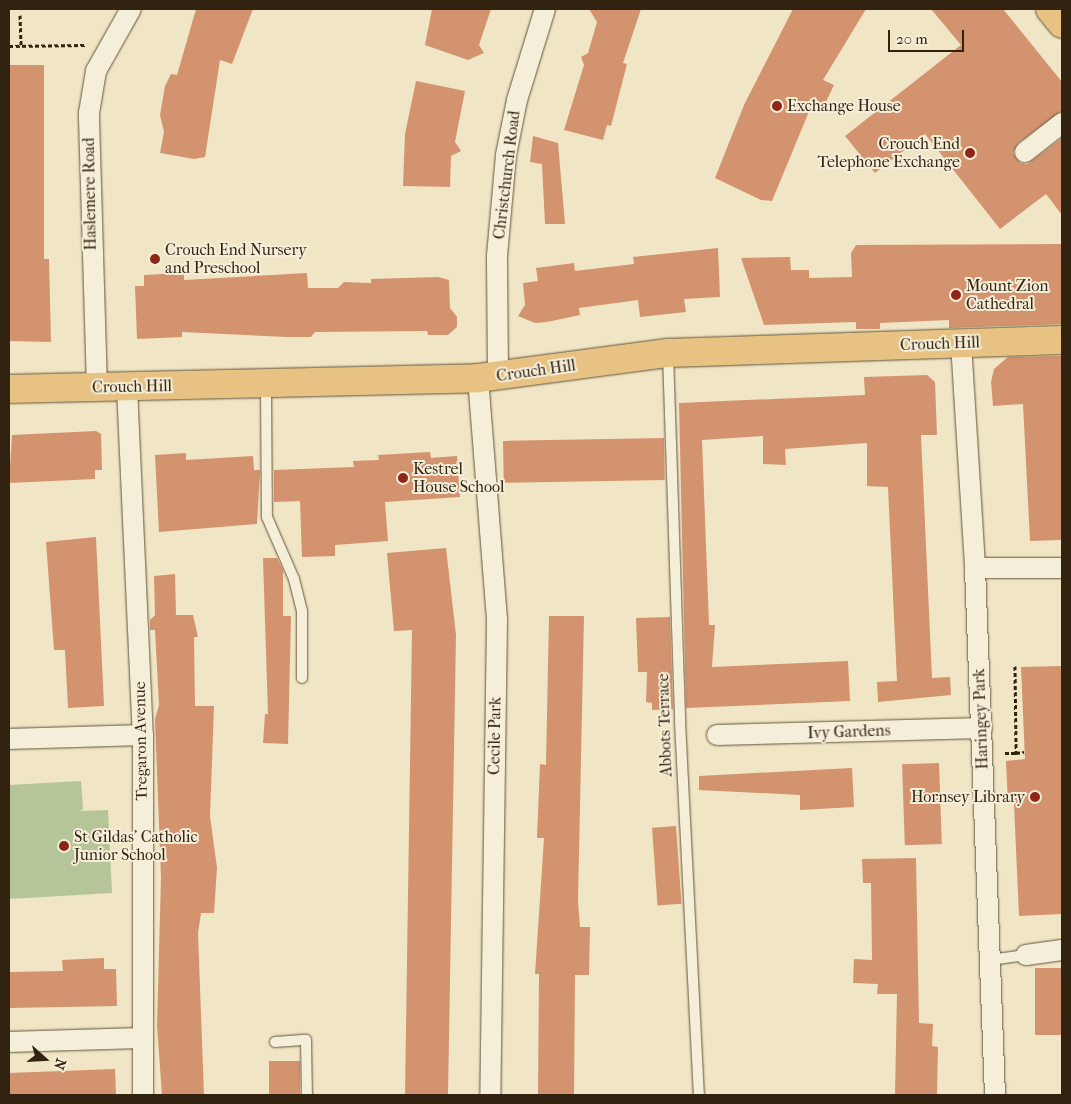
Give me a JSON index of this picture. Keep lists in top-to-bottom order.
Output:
{
  "streets": {
    "main road": ["Crouch Hill"],
    "street": [
      "Christchurch Road",
      "Haslemere Road",
      "Haringey Park",
      "Ivy Gardens",
      "Cecile Park",
      "Tregaron Avenue"
    ],
    "lane": ["Abbots Terrace"]
  },
  "crossings": [
    ["Christchurch Road", "Crouch Hill"],
    ["Christchurch Road", "Cecile Park"],
    ["Haslemere Road", "Crouch Hill"],
    ["Crouch Hill", "Haringey Park"],
    ["Crouch Hill", "Abbots Terrace"],
    ["Crouch Hill", "Cecile Park"],
    ["Crouch Hill", "Tregaron Avenue"],
    ["Haringey Park", "Ivy Gardens"]
  ],
  "places": [
    "Exchange House",
    "Crouch End Telephone Exchange",
    "Crouch End Nursery and Preschool",
    "Mount Zion Cathedral",
    "Kestrel House School",
    "Hornsey Library",
    "St Gildas' Catholic Junior School"
  ],
  "scale_bar": "20 m",
  "north": "right"
}
